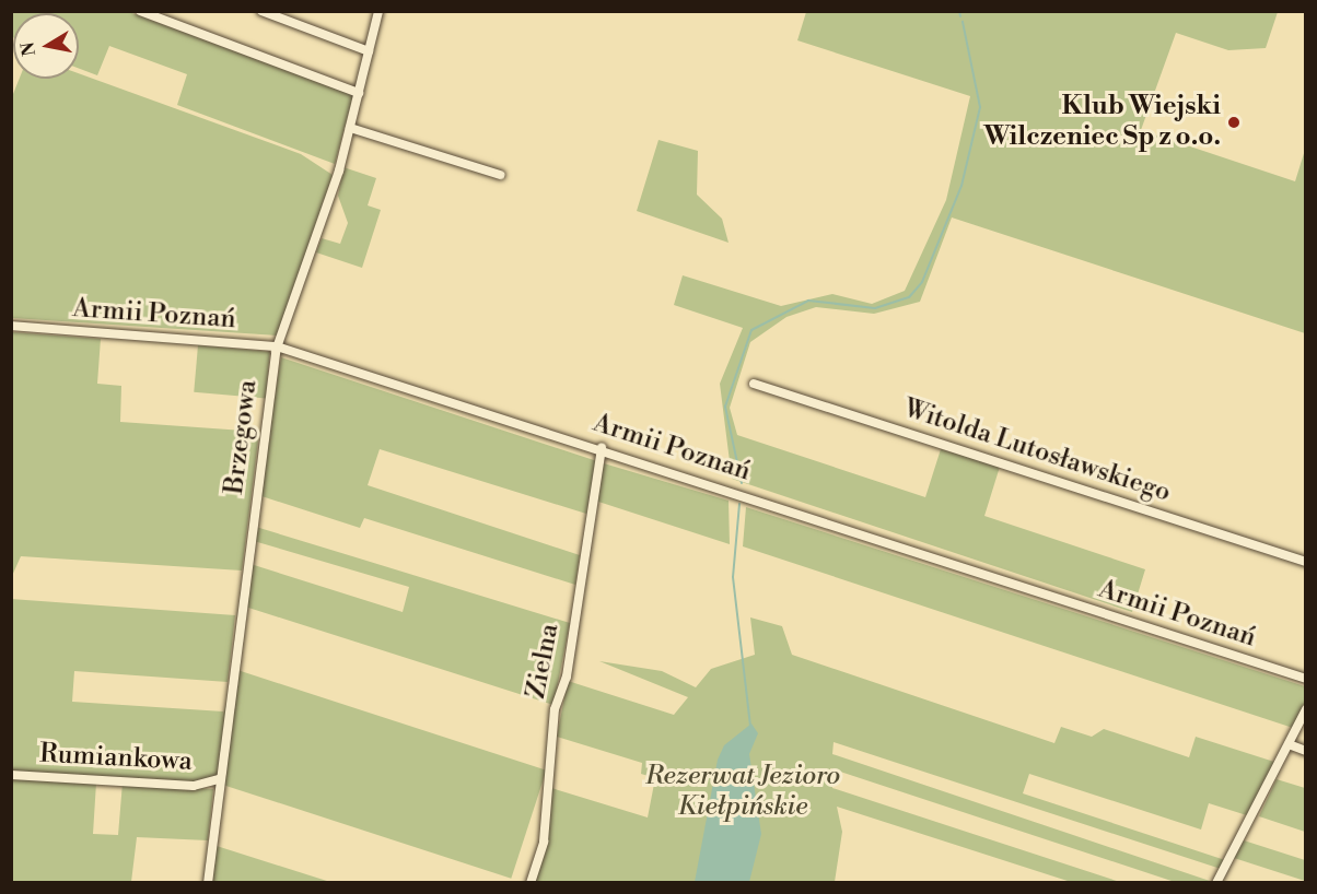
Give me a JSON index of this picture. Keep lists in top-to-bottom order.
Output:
{
  "streets": {
    "street": [
      "Armii Poznań",
      "Brzegowa",
      "Witolda Lutosławskiego",
      "Zielna",
      "Rumiankowa"
    ]
  },
  "crossings": [
    ["Armii Poznań", "Brzegowa"],
    ["Armii Poznań", "Zielna"],
    ["Brzegowa", "Rumiankowa"]
  ],
  "parks": ["Rezerwat Jezioro Kiełpińskie"],
  "places": ["Klub Wiejski Wilczeniec Sp z o.o."],
  "north": "left"
}
